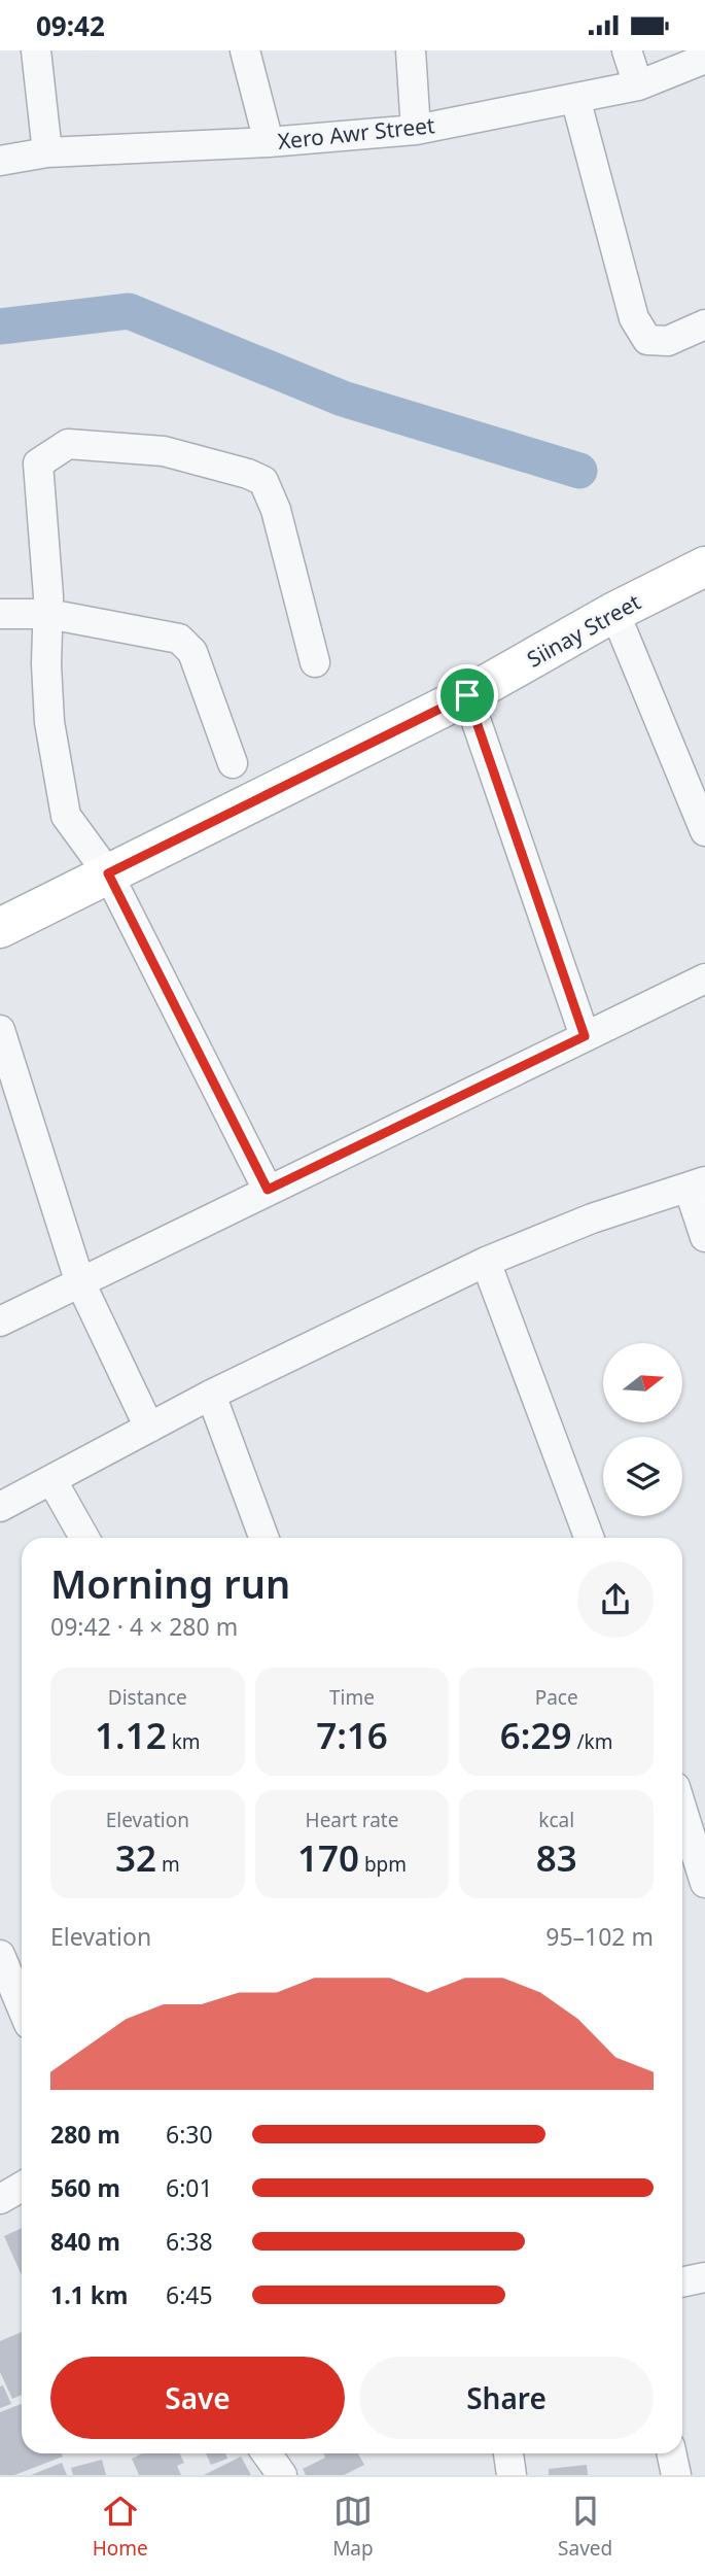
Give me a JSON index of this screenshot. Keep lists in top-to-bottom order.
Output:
{
  "streets": {
    "street": ["Xero Awr Street", "Siinay Street"]
  },
  "north": "right",
  "page": {
    "status": "09:42",
    "heading": ["Morning run", "09:42 · 4 × 280 m"],
    "stats": [
      ["Distance", "1.12 km"],
      ["Time", "7:16"],
      ["Pace", "6:29 /km"],
      ["Elevation", "32 m"],
      ["Heart rate", "170 bpm"],
      ["kcal", "83"]
    ],
    "chart": ["Elevation", "95–102 m"],
    "list": [
      {
        "name": "280 m",
        "note": "6:30"
      },
      {
        "name": "560 m",
        "note": "6:01"
      },
      {
        "name": "840 m",
        "note": "6:38"
      },
      {
        "name": "1.1 km",
        "note": "6:45"
      }
    ],
    "buttons": ["Save", "Share"],
    "tabs": ["Home", "Map", "Saved"]
  }
}
